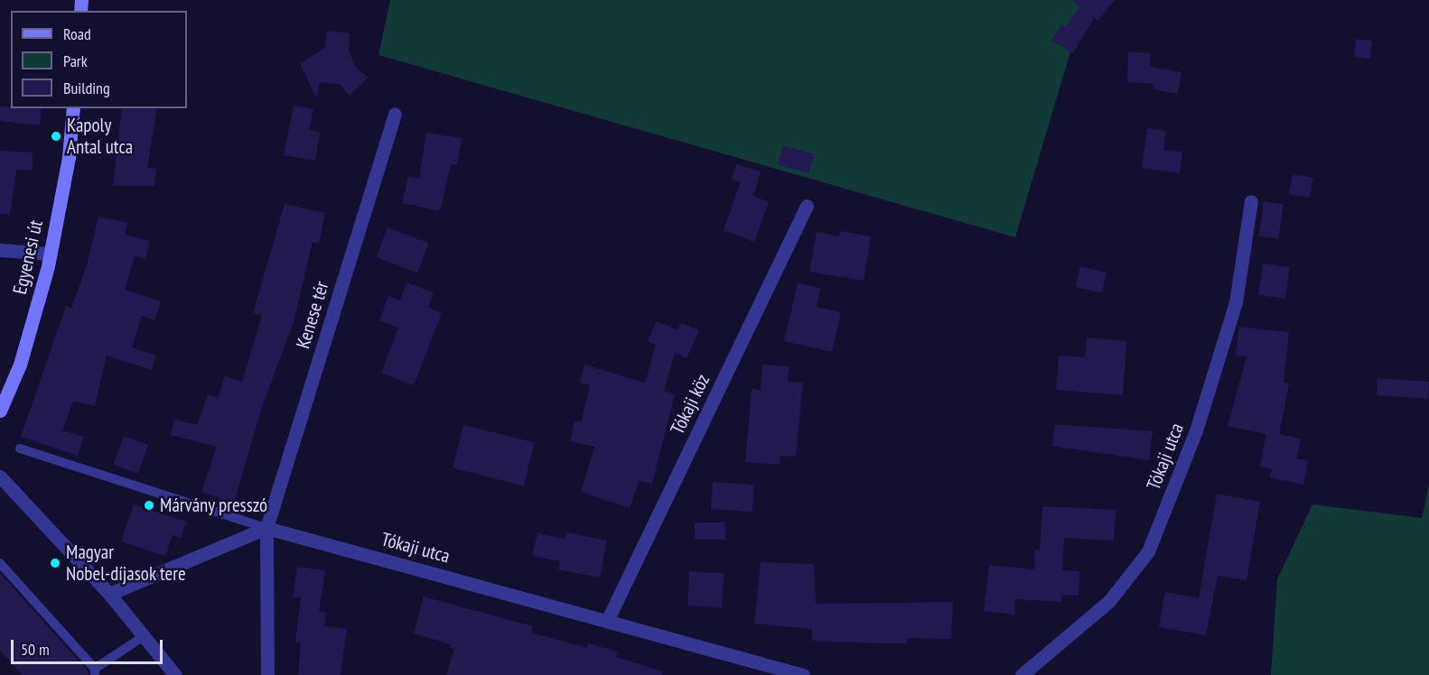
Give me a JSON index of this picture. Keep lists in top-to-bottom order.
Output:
{
  "streets": {
    "street": [
      "Egyenesi út",
      "Kenese tér",
      "Tókaji köz",
      "Tókaji utca"
    ]
  },
  "crossings": [
    ["Kenese tér", "Tókaji utca"],
    ["Tókaji köz", "Tókaji utca"]
  ],
  "places": ["Kapoly Antal utca", "Márvány presszó", "Magyar Nobel-díjasok tere"],
  "legend": ["Road", "Park", "Building"],
  "scale_bar": "50 m"
}
